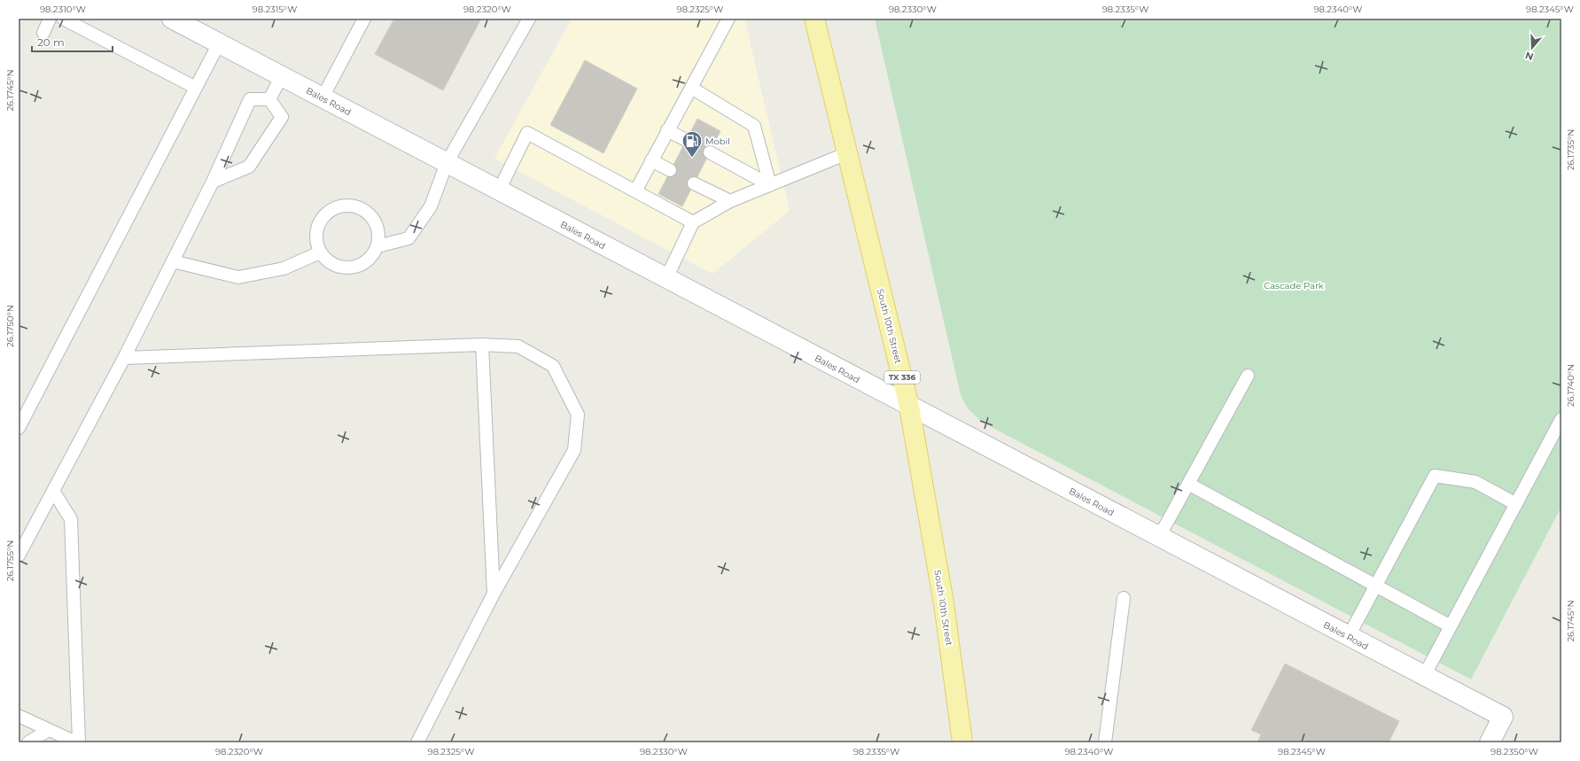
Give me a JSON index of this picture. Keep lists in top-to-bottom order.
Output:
{
  "streets": {
    "main road": ["South 10th Street", "TX 336"],
    "street": ["Bales Road"]
  },
  "crossings": [
    ["Bales Road", "South 10th Street"]
  ],
  "parks": ["Cascade Park"],
  "places": {
    "fuel station": ["Mobil"]
  },
  "scale_bar": "20 m",
  "north": "bottom",
  "coordinates": [
    "98.2310°W",
    "98.2315°W",
    "98.2320°W",
    "98.2325°W",
    "98.2330°W",
    "98.2335°W",
    "98.2340°W",
    "98.2345°W",
    "26.1745°N",
    "26.1735°N",
    "26.1750°N",
    "26.1740°N",
    "26.1755°N",
    "98.2350°W"
  ]
}
